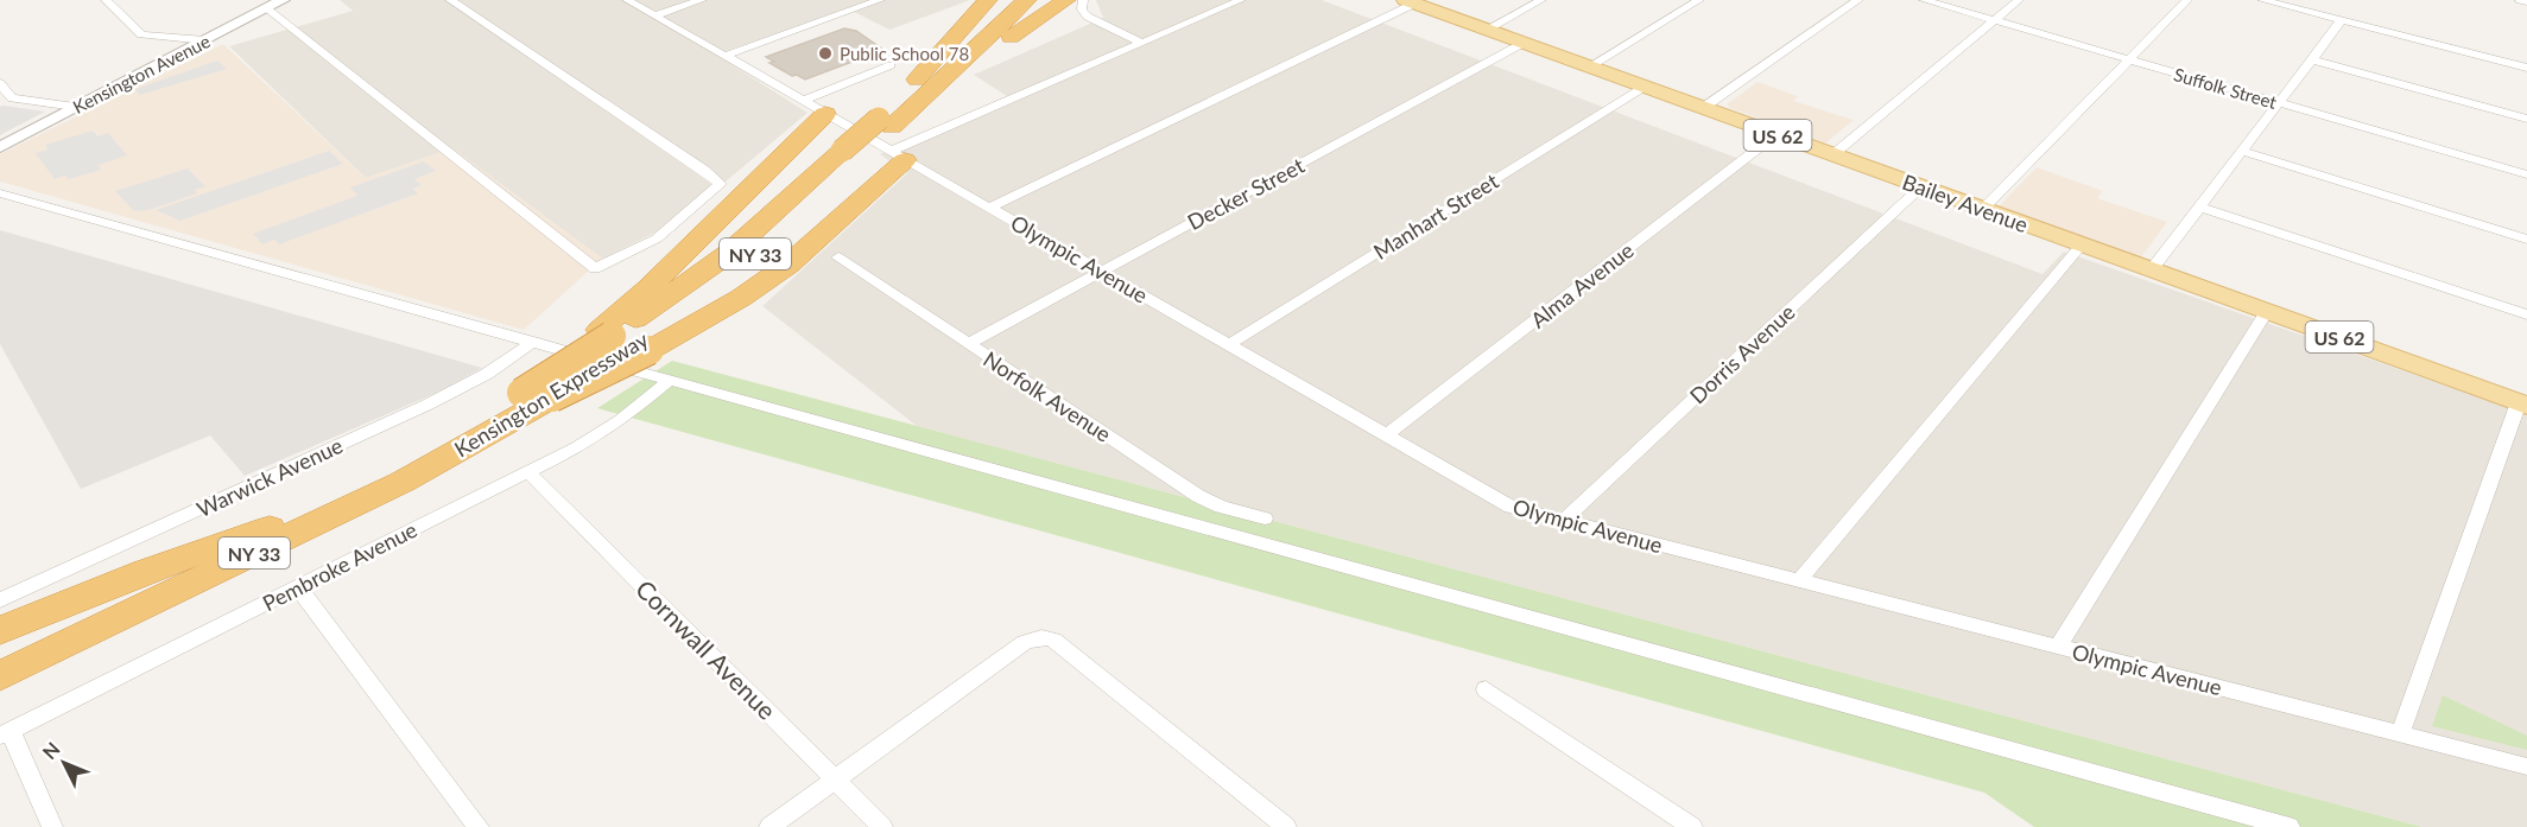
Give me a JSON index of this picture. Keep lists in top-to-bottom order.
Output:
{
  "streets": {
    "highway": ["NY 33", "Kensington Expressway"],
    "main road": ["US 62", "Bailey Avenue"],
    "street": [
      "Kensington Avenue",
      "Suffolk Street",
      "Decker Street",
      "Manhart Street",
      "Olympic Avenue",
      "Alma Avenue",
      "Dorris Avenue",
      "Norfolk Avenue",
      "Warwick Avenue",
      "Pembroke Avenue",
      "Cornwall Avenue"
    ]
  },
  "crossings": [
    ["Decker Street", "Bailey Avenue"],
    ["Decker Street", "Olympic Avenue"],
    ["Decker Street", "Norfolk Avenue"],
    ["Bailey Avenue", "Manhart Street"],
    ["Bailey Avenue", "Alma Avenue"],
    ["Bailey Avenue", "Dorris Avenue"],
    ["Manhart Street", "Olympic Avenue"],
    ["Olympic Avenue", "Alma Avenue"],
    ["Olympic Avenue", "Dorris Avenue"],
    ["Pembroke Avenue", "Cornwall Avenue"]
  ],
  "places": ["Public School 78"],
  "north": "top left"
}
